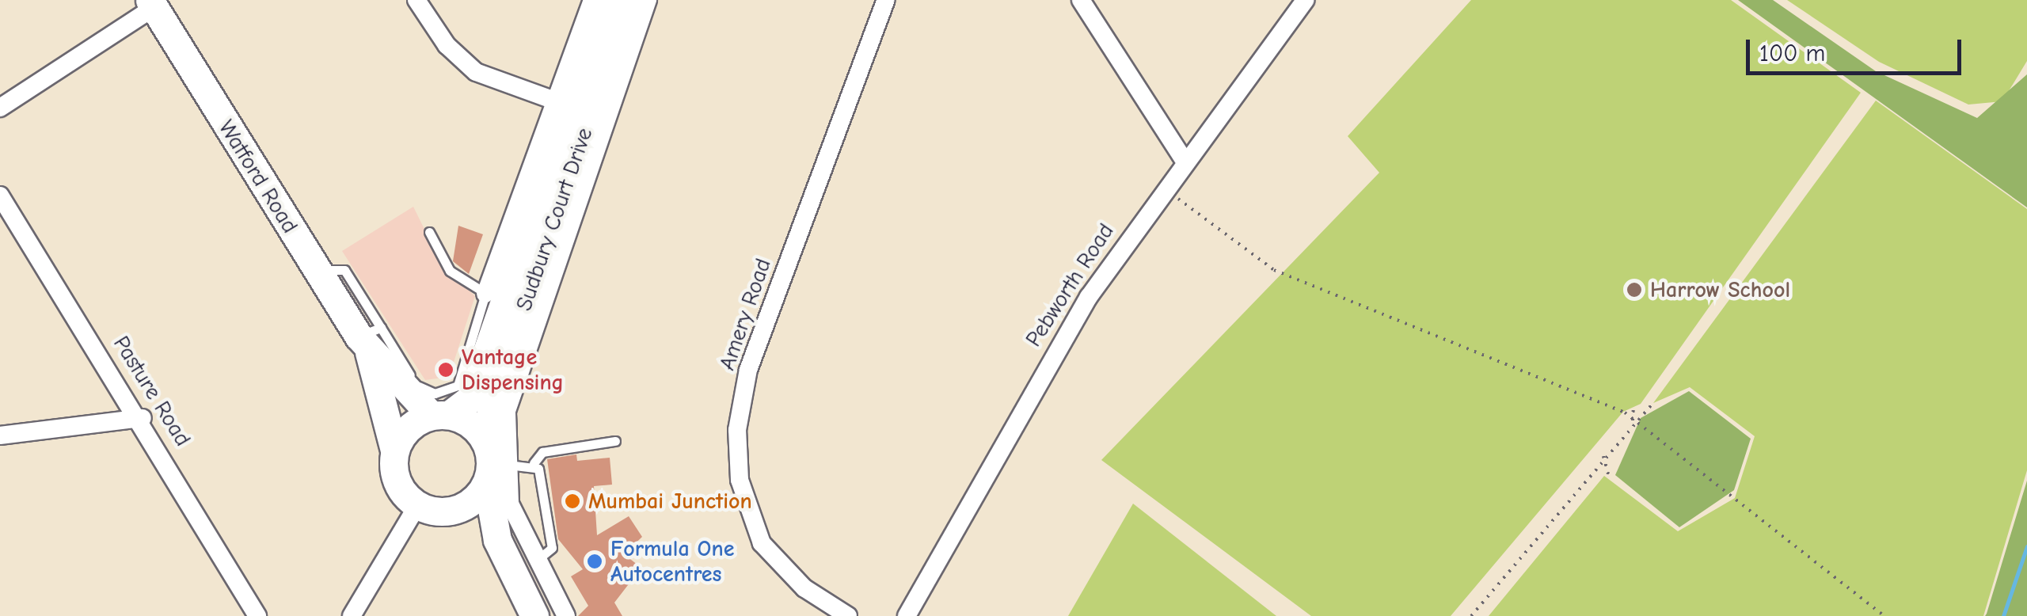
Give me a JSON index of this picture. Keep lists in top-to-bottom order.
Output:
{
  "streets": {
    "main road": ["Watford Road", "Sudbury Court Drive"],
    "street": ["Pebworth Road", "Amery Road", "Pasture Road"]
  },
  "crossings": [
    ["Watford Road", "Sudbury Court Drive"]
  ],
  "places": [
    "Harrow School",
    "Vantage Dispensing",
    "Mumbai Junction",
    "Formula One Autocentres"
  ],
  "scale_bar": "100 m"
}
